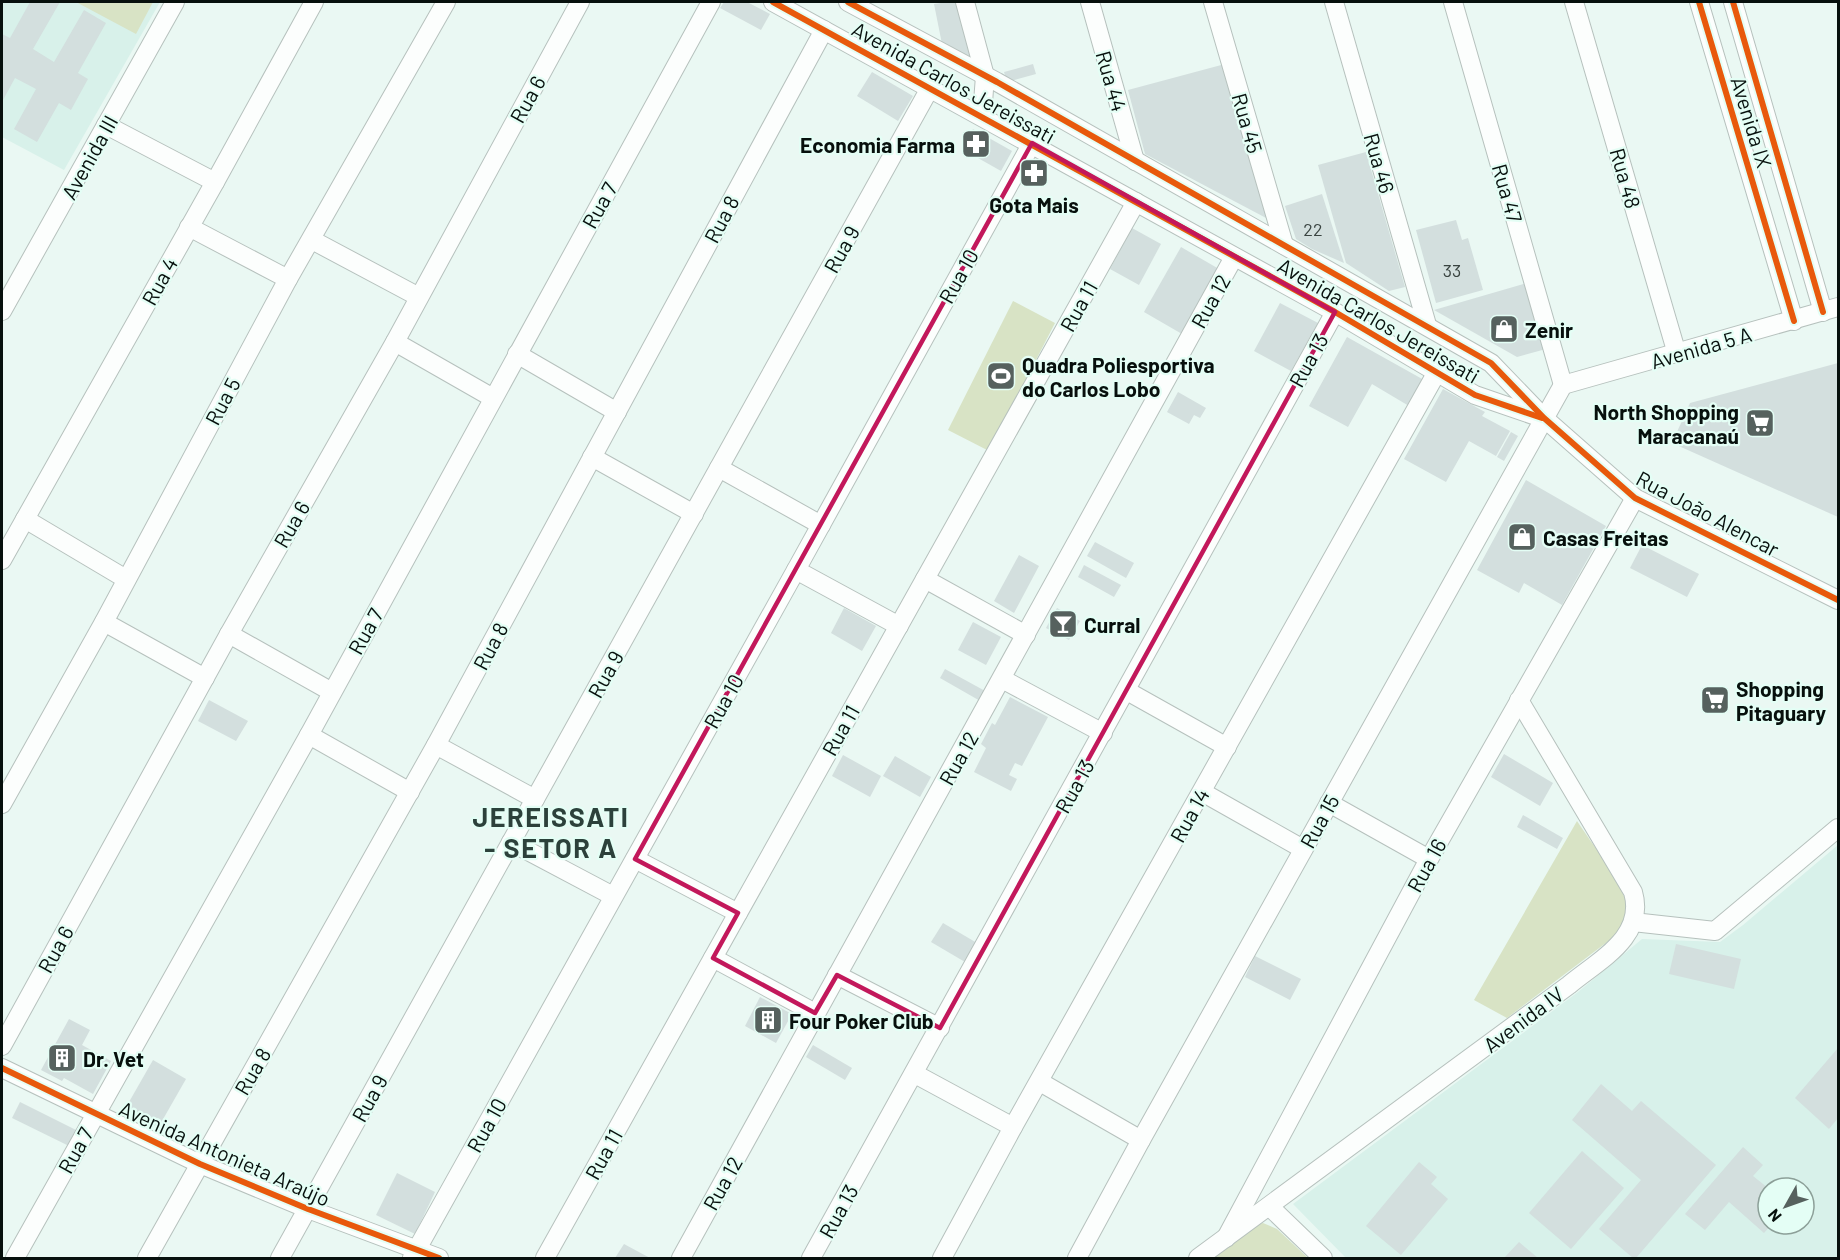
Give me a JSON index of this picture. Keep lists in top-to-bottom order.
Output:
{
  "streets": {
    "street": [
      "Rua 44",
      "Avenida Carlos Jereissati",
      "Rua 6",
      "Avenida IX",
      "Rua 45",
      "Avenida III",
      "Rua 46",
      "Rua 48",
      "Rua 47",
      "Rua 7",
      "Rua 8",
      "Rua 9",
      "Rua 10",
      "Rua 4",
      "Rua 12",
      "Rua 11",
      "Avenida 5 A",
      "Rua 13",
      "Rua 5",
      "Rua João Alencar",
      "Rua 14",
      "Rua 15",
      "Rua 16",
      "Avenida IV",
      "Avenida Antonieta Araújo"
    ]
  },
  "crossings": [
    ["Rua 44", "Avenida Carlos Jereissati"],
    ["Avenida Carlos Jereissati", "Rua 45"],
    ["Avenida Carlos Jereissati", "Rua 46"],
    ["Avenida Carlos Jereissati", "Rua 8"],
    ["Avenida Carlos Jereissati", "Rua 9"],
    ["Avenida Carlos Jereissati", "Rua 10"],
    ["Avenida Carlos Jereissati", "Rua 12"],
    ["Avenida Carlos Jereissati", "Rua 11"],
    ["Avenida Carlos Jereissati", "Rua 13"],
    ["Avenida Carlos Jereissati", "Rua João Alencar"],
    ["Avenida Carlos Jereissati", "Rua 14"],
    ["Avenida Carlos Jereissati", "Rua 15"],
    ["Avenida IX", "Avenida 5 A"],
    ["Rua 48", "Avenida 5 A"],
    ["Rua 47", "Avenida 5 A"],
    ["Rua 47", "Rua 15"],
    ["Rua 7", "Avenida Antonieta Araújo"],
    ["Rua 8", "Avenida Antonieta Araújo"],
    ["Rua 9", "Avenida Antonieta Araújo"],
    ["Rua 10", "Avenida Antonieta Araújo"],
    ["Avenida 5 A", "Rua 15"],
    ["Rua João Alencar", "Rua 15"],
    ["Rua João Alencar", "Rua 16"],
    ["Rua 16", "Avenida IV"]
  ],
  "districts": ["JEREISSATI - SETOR A"],
  "places": {
    "pharmacy": ["Economia Farma", "Gota Mais"],
    "shop": ["Zenir", "Casas Freitas"],
    "sports": ["Quadra Poliesportiva do Carlos Lobo"],
    "supermarket": ["North Shopping Maracanaú", "Shopping Pitaguary"],
    "bar": ["Curral"],
    "building": ["Four Poker Club", "Dr. Vet"]
  },
  "house_numbers": ["22", "33"],
  "north": "bottom left"
}
